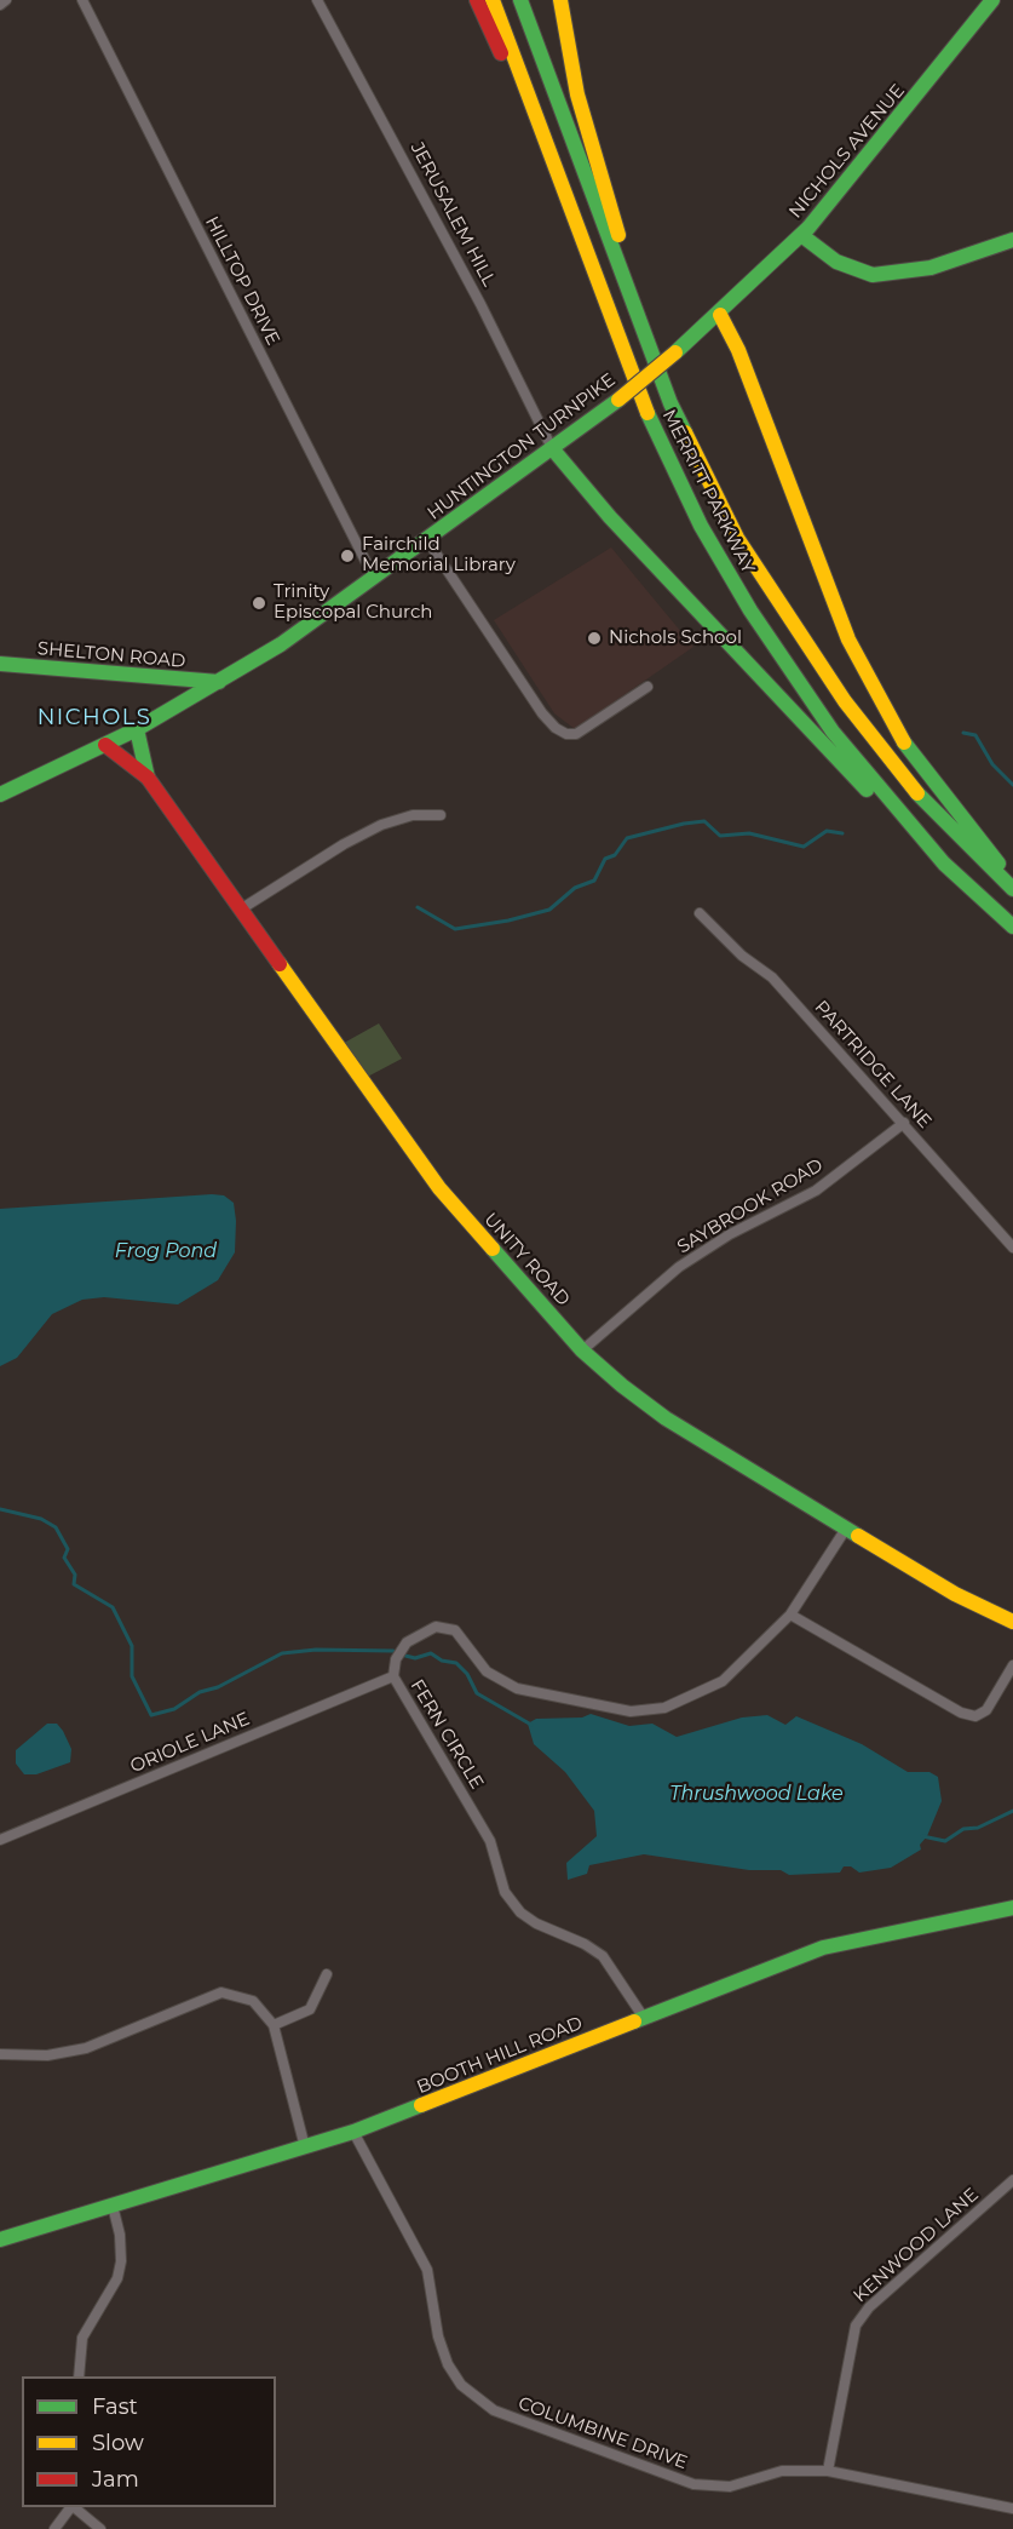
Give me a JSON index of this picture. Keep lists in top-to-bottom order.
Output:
{
  "streets": {
    "main road": [
      "NICHOLS AVENUE",
      "HUNTINGTON TURNPIKE",
      "MERRITT PARKWAY",
      "SHELTON ROAD",
      "UNITY ROAD",
      "BOOTH HILL ROAD"
    ],
    "street": [
      "JERUSALEM HILL",
      "HILLTOP DRIVE",
      "PARTRIDGE LANE",
      "SAYBROOK ROAD",
      "FERN CIRCLE",
      "ORIOLE LANE",
      "KENWOOD LANE",
      "COLUMBINE DRIVE"
    ]
  },
  "crossings": [
    ["NICHOLS AVENUE", "HUNTINGTON TURNPIKE"],
    ["JERUSALEM HILL", "HUNTINGTON TURNPIKE"],
    ["HILLTOP DRIVE", "HUNTINGTON TURNPIKE"],
    ["HUNTINGTON TURNPIKE", "SHELTON ROAD"],
    ["HUNTINGTON TURNPIKE", "UNITY ROAD"],
    ["PARTRIDGE LANE", "SAYBROOK ROAD"],
    ["SAYBROOK ROAD", "UNITY ROAD"],
    ["UNITY ROAD", "FERN CIRCLE"],
    ["FERN CIRCLE", "ORIOLE LANE"],
    ["FERN CIRCLE", "BOOTH HILL ROAD"],
    ["BOOTH HILL ROAD", "COLUMBINE DRIVE"],
    ["KENWOOD LANE", "COLUMBINE DRIVE"]
  ],
  "districts": ["NICHOLS"],
  "water": ["Frog Pond", "Thrushwood Lake"],
  "places": ["Fairchild Memorial Library", "Trinity Episcopal Church", "Nichols School"],
  "legend": ["Fast", "Slow", "Jam"]
}
